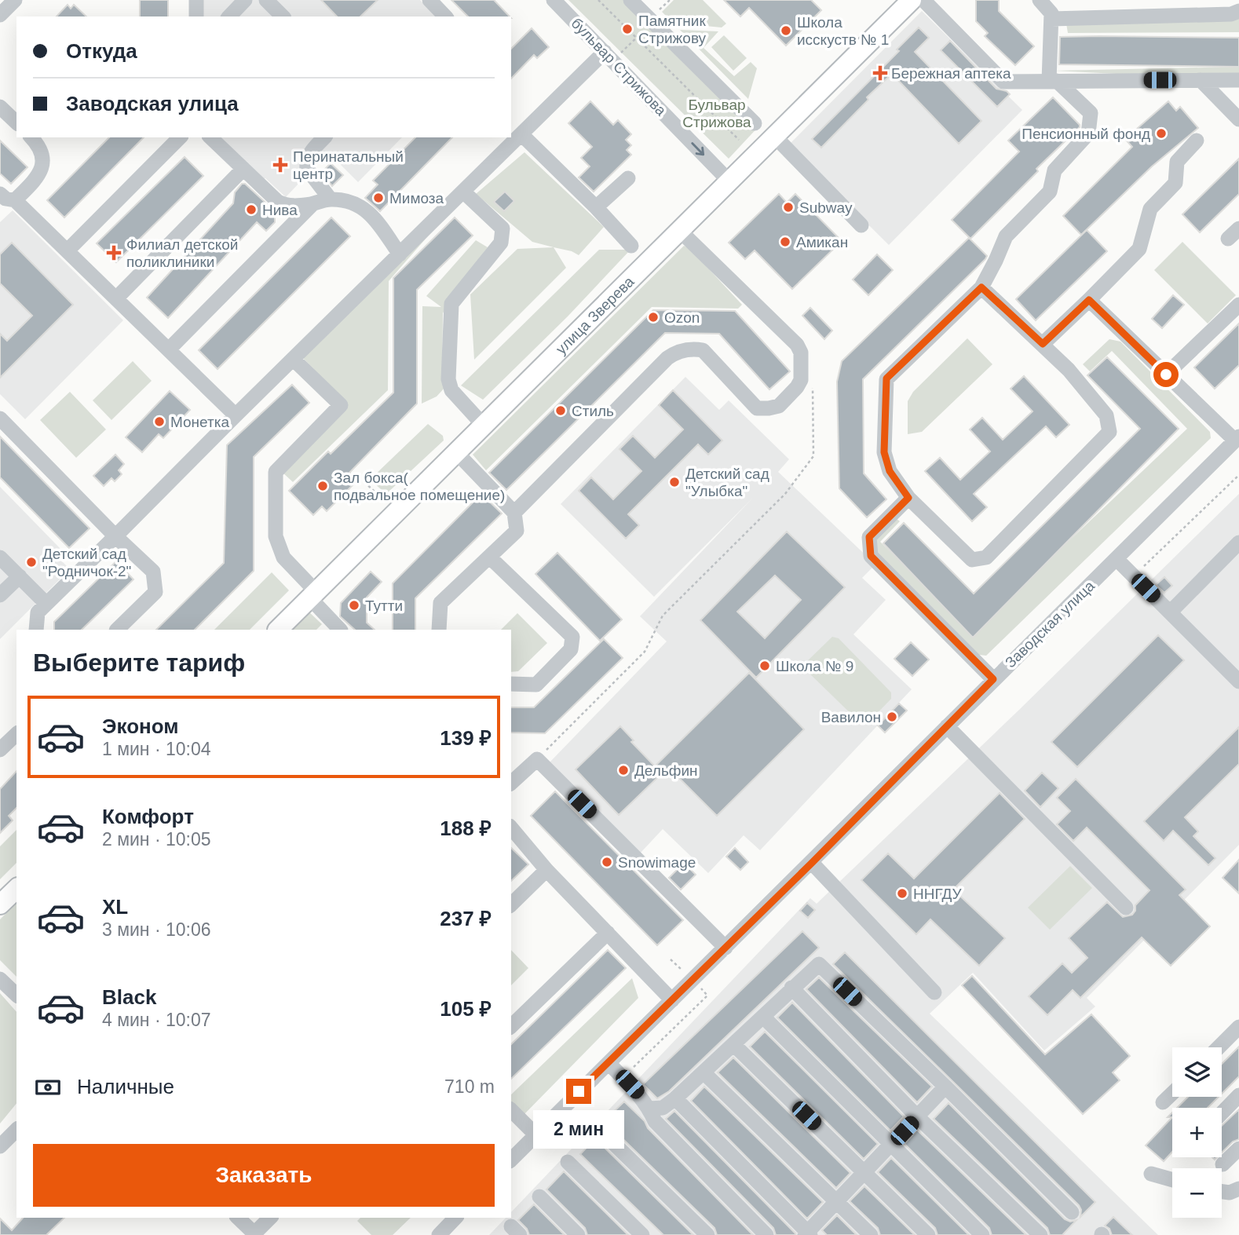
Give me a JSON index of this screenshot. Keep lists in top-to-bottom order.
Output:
{
  "streets": {
    "main road": ["улица Зверева"],
    "street": ["бульвар Стрижова", "Заводская улица"]
  },
  "crossings": [
    ["бульвар Стрижова", "улица Зверева"]
  ],
  "parks": ["Бульвар Стрижова"],
  "places": {
    "other": [
      "Памятник Стрижову",
      "Школа исскуств № 1",
      "Пенсионный фонд",
      "Мимоза",
      "Subway",
      "Нива",
      "Амикан",
      "Ozon",
      "Стиль",
      "Монетка",
      "Детский сад \"Улыбка\"",
      "Зал бокса( подвальное помещение)",
      "Детский сад \"Родничок-2\"",
      "Тутти",
      "Школа № 9",
      "Вавилон",
      "Дельфин",
      "Snowimage",
      "ННГДУ"
    ],
    "health": ["Бережная аптека", "Перинатальный центр", "Филиал детской поликлиники"]
  },
  "page": {
    "banner": ["Откуда", "Заводская улица"],
    "heading": "Выберите тариф",
    "list": [
      {
        "name": "Эконом",
        "note": "1 мин · 10:04",
        "value": "139 ₽"
      },
      {
        "name": "Комфорт",
        "note": "2 мин · 10:05",
        "value": "188 ₽"
      },
      {
        "name": "XL",
        "note": "3 мин · 10:06",
        "value": "237 ₽"
      },
      {
        "name": "Black",
        "note": "4 мин · 10:07",
        "value": "105 ₽"
      }
    ],
    "map_buttons": ["+", "−"],
    "pay": ["Наличные", "710 m"],
    "bubble": "2 мин",
    "buttons": "Заказать"
  }
}
